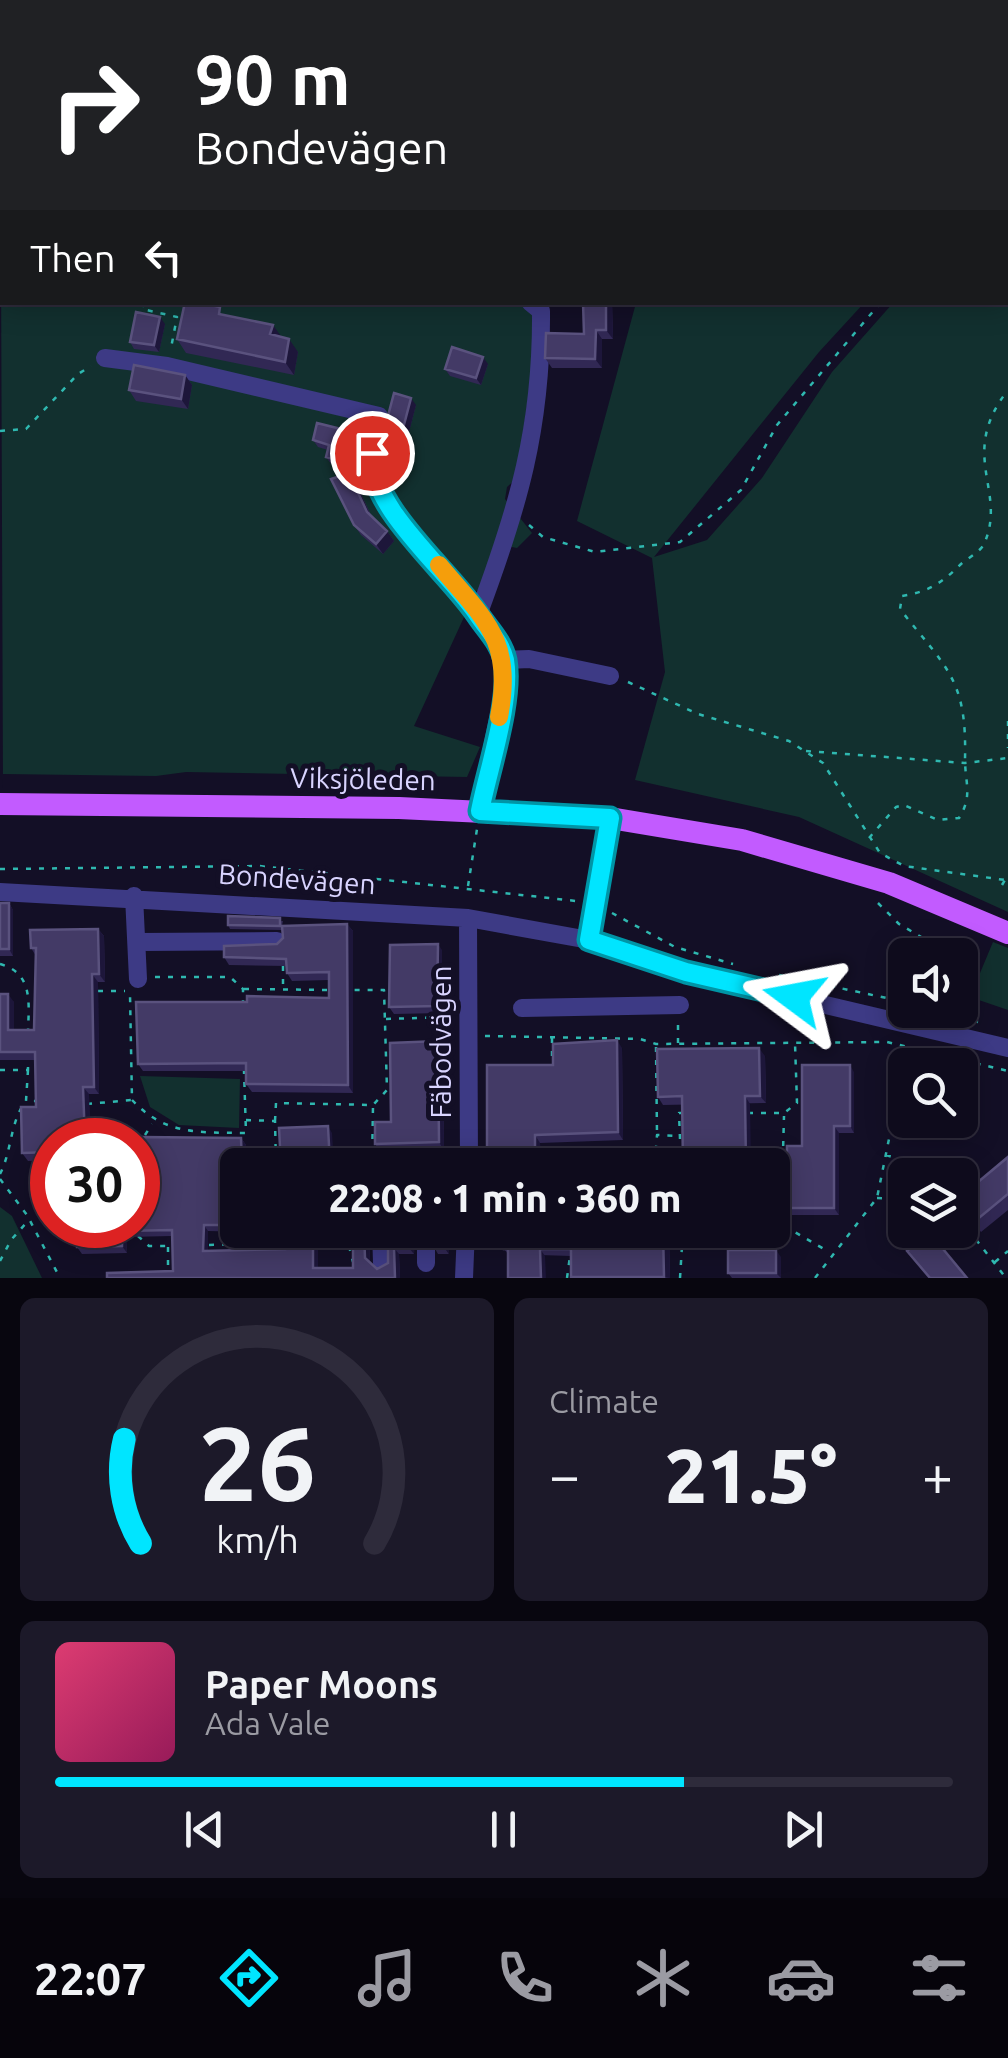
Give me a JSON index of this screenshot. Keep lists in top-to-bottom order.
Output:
{
  "streets": {
    "main road": ["Viksjöleden"],
    "street": ["Bondevägen", "Fäbodvägen"]
  },
  "crossings": [
    ["Bondevägen", "Fäbodvägen"]
  ],
  "page": {
    "turn": ["90 m", "Bondevägen"],
    "then": "Then",
    "limit": "30",
    "trip": "22:08 · 1 min · 360 m",
    "tile": "Climate",
    "heat": ["−", "21.5°", "+"],
    "song": ["Paper Moons", "Ada Vale"],
    "tabs": "22:07",
    "gauge": ["26", "km/h"]
  }
}
